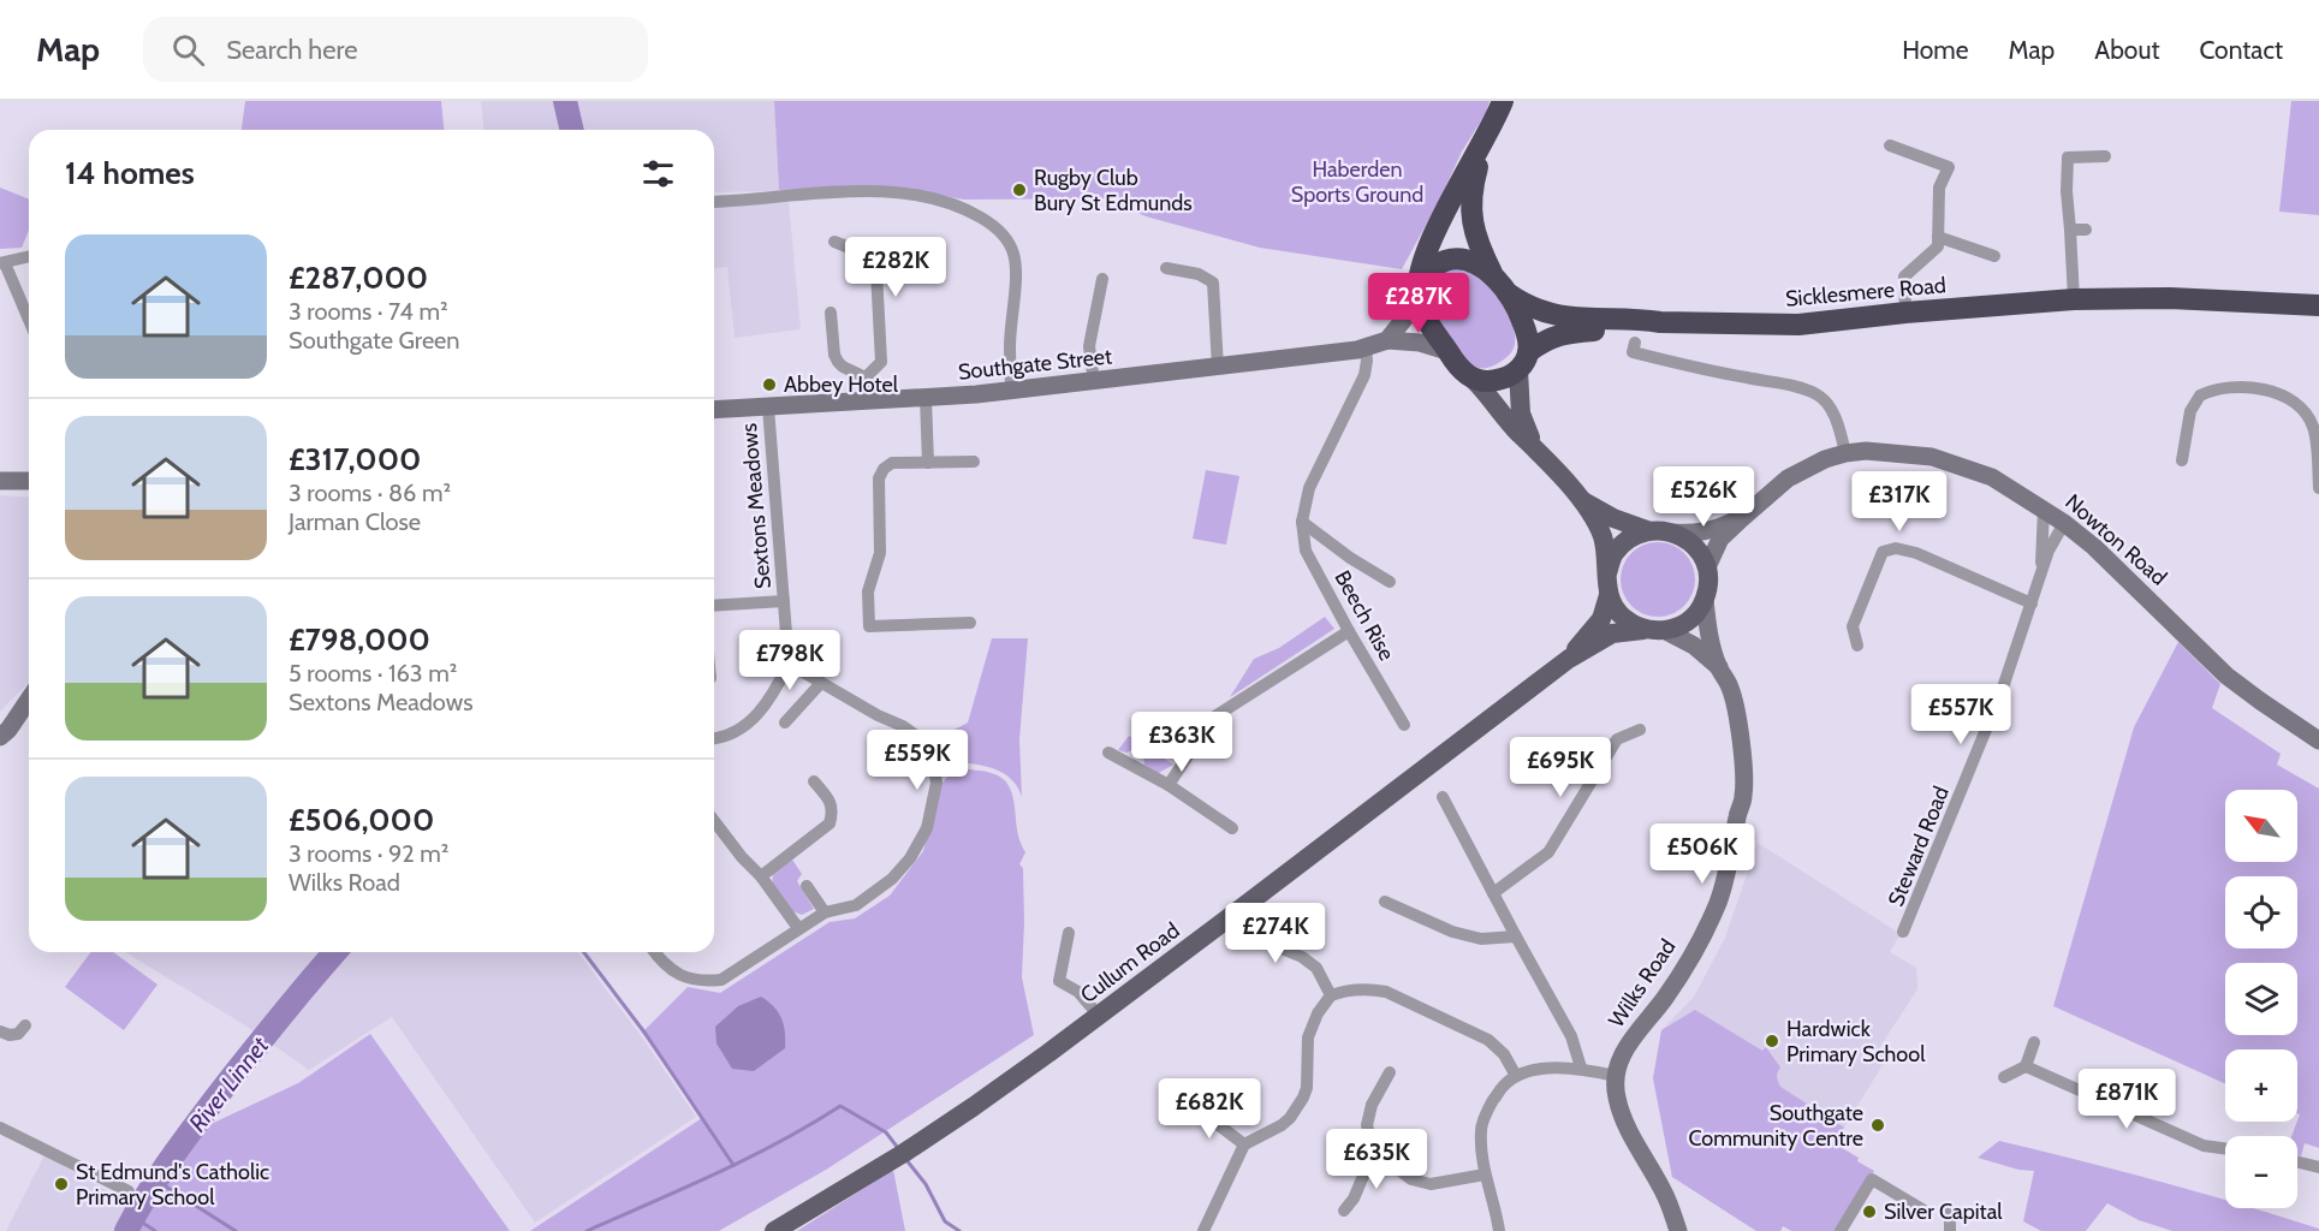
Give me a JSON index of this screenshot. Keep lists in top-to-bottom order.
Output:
{
  "streets": {
    "highway": ["Sicklesmere Road"],
    "main road": ["Cullum Road"],
    "street": [
      "Southgate Street",
      "Sextons Meadows",
      "Nowton Road",
      "Beech Rise",
      "Steward Road",
      "Wilks Road"
    ]
  },
  "crossings": [
    ["Southgate Street", "Sextons Meadows"],
    ["Southgate Street", "Beech Rise"],
    ["Nowton Road", "Steward Road"],
    ["Nowton Road", "Cullum Road"],
    ["Nowton Road", "Wilks Road"],
    ["Cullum Road", "Wilks Road"]
  ],
  "water": ["River Linnet"],
  "parks": ["Haberden Sports Ground"],
  "places": [
    "Rugby Club Bury St Edmunds",
    "Abbey Hotel",
    "Hardwick Primary School",
    "Southgate Community Centre",
    "St Edmund's Catholic Primary School",
    "Silver Capital"
  ],
  "north": "top left",
  "page": {
    "header": "Map",
    "search": "Search here",
    "nav": [
      "Home",
      "Map",
      "About",
      "Contact"
    ],
    "heading": "14 homes",
    "list": [
      {
        "name": "£287,000",
        "note": "3 rooms · 74 m² · Southgate Green"
      },
      {
        "name": "£317,000",
        "note": "3 rooms · 86 m² · Jarman Close"
      },
      {
        "name": "£798,000",
        "note": "5 rooms · 163 m² · Sextons Meadows"
      },
      {
        "name": "£506,000",
        "note": "3 rooms · 92 m² · Wilks Road"
      }
    ],
    "price": [
      "£282K",
      "£287K",
      "£526K",
      "£317K",
      "£798K",
      "£557K",
      "£363K",
      "£559K",
      "£695K",
      "£506K",
      "£274K",
      "£871K",
      "£682K",
      "£635K"
    ],
    "map_buttons": ["+", "−"]
  }
}
